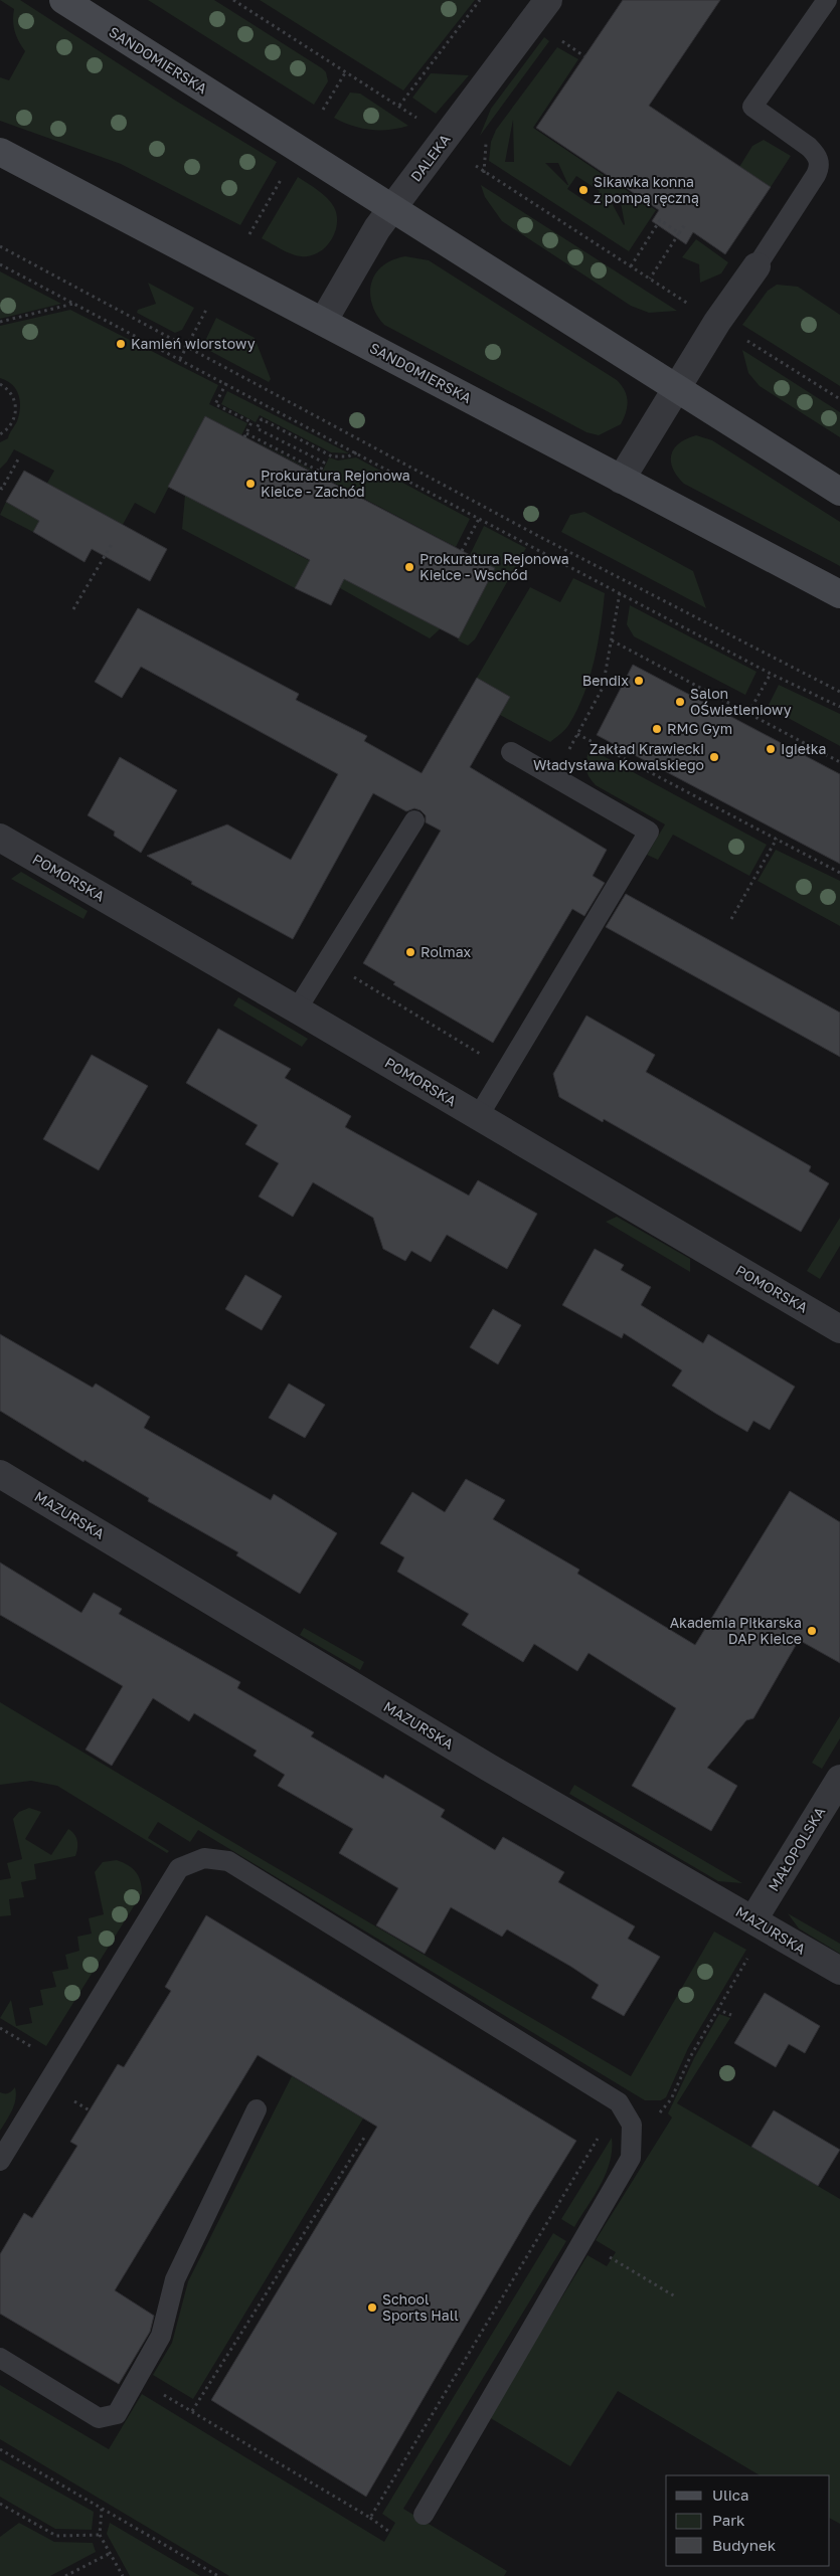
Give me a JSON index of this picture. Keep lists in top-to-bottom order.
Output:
{
  "streets": {
    "street": [
      "SANDOMIERSKA",
      "DALEKA",
      "POMORSKA",
      "MAZURSKA",
      "MAŁOPOLSKA"
    ]
  },
  "crossings": [
    ["SANDOMIERSKA", "DALEKA"],
    ["MAZURSKA", "MAŁOPOLSKA"]
  ],
  "places": [
    "Sikawka konna z pompą ręczną",
    "Kamień wiorstowy",
    "Prokuratura Rejonowa Kielce - Zachód",
    "Prokuratura Rejonowa Kielce - Wschód",
    "Bendix",
    "Salon OŚwietleniowy",
    "RMG Gym",
    "Igiełka",
    "Zakład Krawiecki Władysława Kowalskiego",
    "Rolmax",
    "Akademia Piłkarska DAP Kielce",
    "School Sports Hall"
  ],
  "legend": ["Ulica", "Park", "Budynek"]
}
